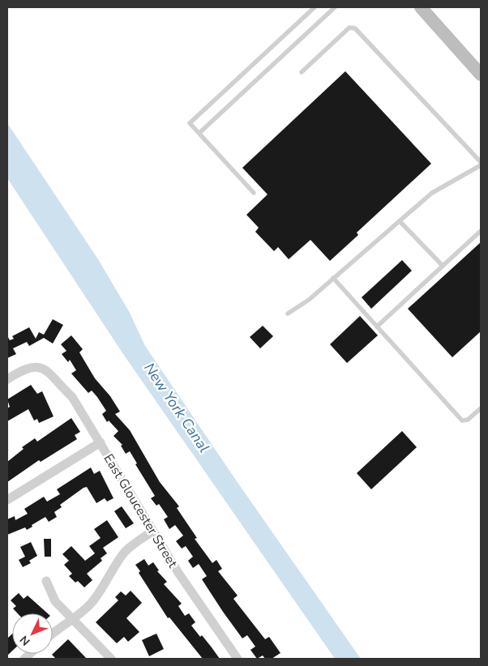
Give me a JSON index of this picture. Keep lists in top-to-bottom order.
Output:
{
  "streets": {
    "street": ["East Gloucester Street"]
  },
  "water": ["New York Canal"],
  "north": "bottom left"
}
